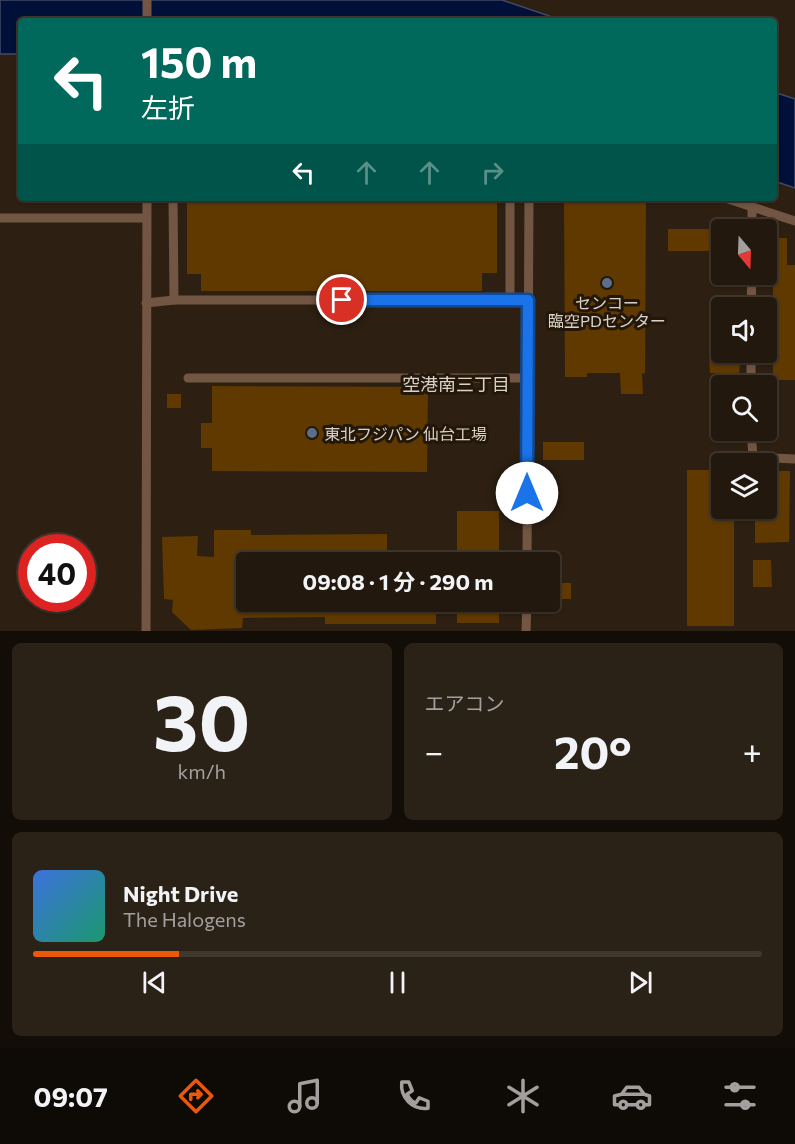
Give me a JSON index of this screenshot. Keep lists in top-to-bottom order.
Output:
{
  "districts": ["空港南三丁目"],
  "places": ["センコー 臨空PDセンター", "東北フジパン 仙台工場"],
  "north": "bottom",
  "page": {
    "turn": ["150 m", "左折"],
    "limit": "40",
    "trip": "09:08 · 1 分 · 290 m",
    "tile": [
      ["30", "km/h"],
      "エアコン"
    ],
    "heat": ["−", "20°", "+"],
    "song": ["Night Drive", "The Halogens"],
    "tabs": "09:07"
  }
}
